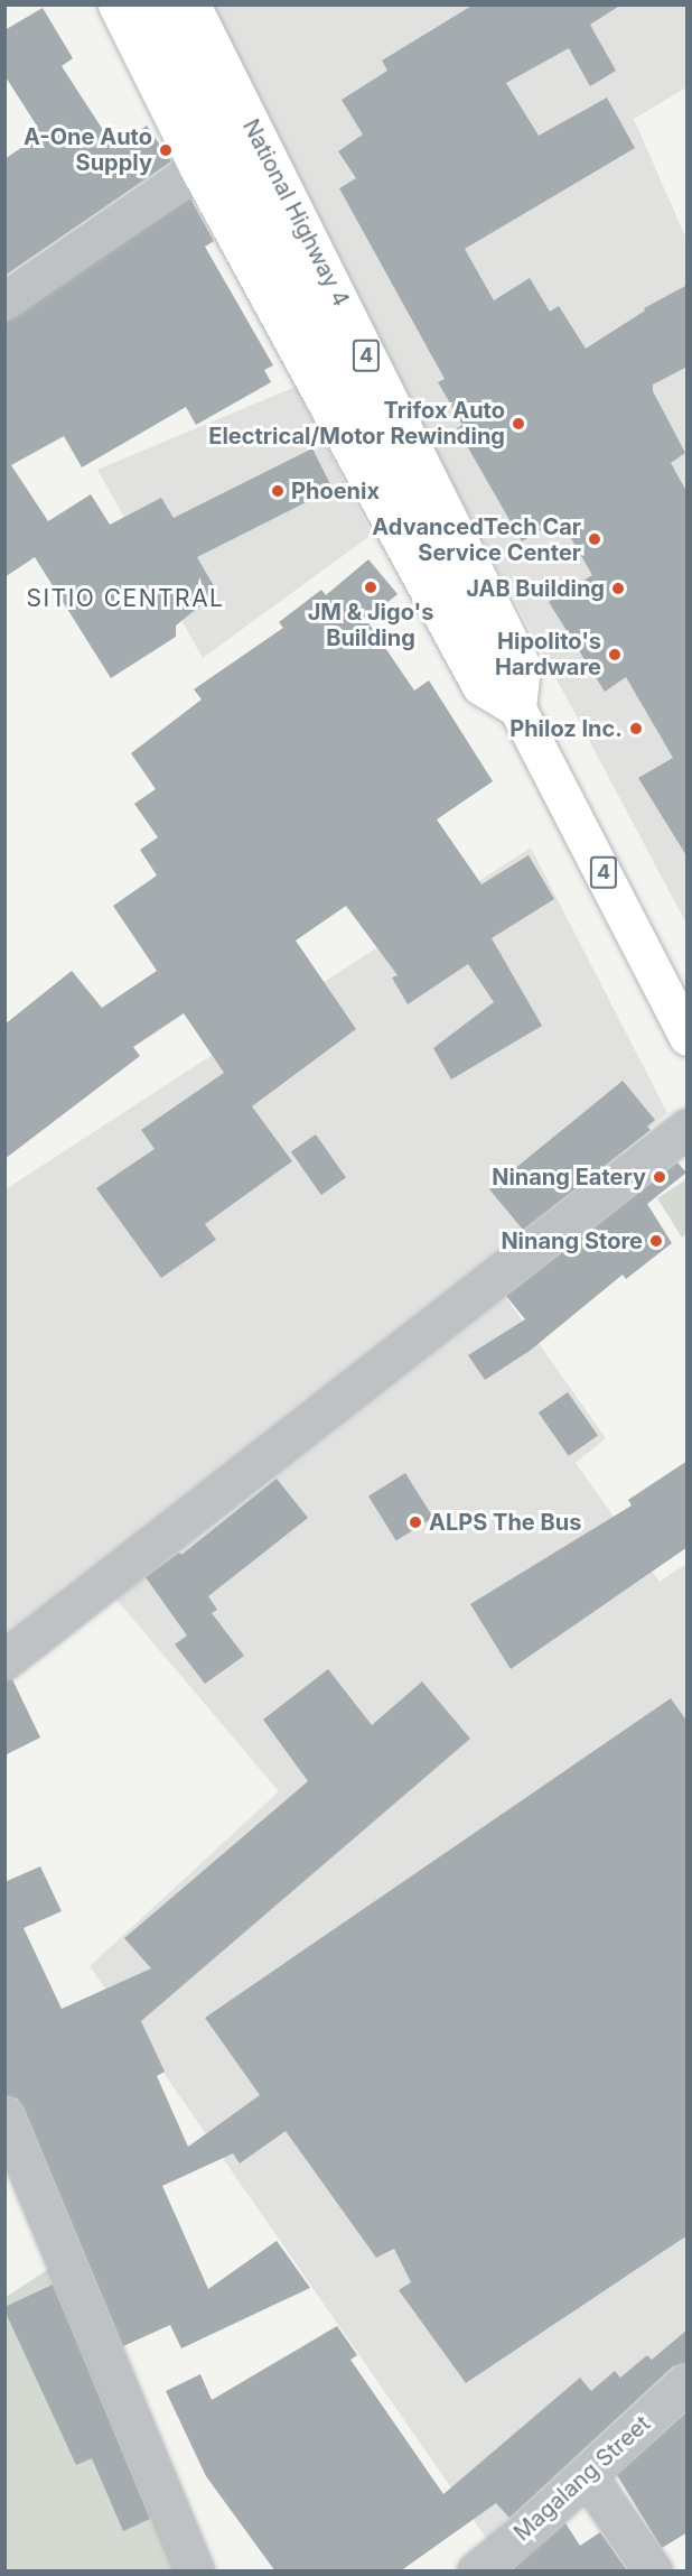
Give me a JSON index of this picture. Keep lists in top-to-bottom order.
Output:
{
  "streets": {
    "main road": ["National Highway 4", "4"],
    "street": ["Magalang Street"]
  },
  "crossings": [
    ["National Highway 4", "4"]
  ],
  "districts": ["SITIO CENTRAL"],
  "places": [
    "A-One Auto Supply",
    "Trifox Auto Electrical/Motor Rewinding",
    "Phoenix",
    "AdvancedTech Car Service Center",
    "JM & Jigo's Building",
    "JAB Building",
    "Hipolito's Hardware",
    "Philoz Inc.",
    "Ninang Eatery",
    "Ninang Store",
    "ALPS The Bus"
  ]
}
